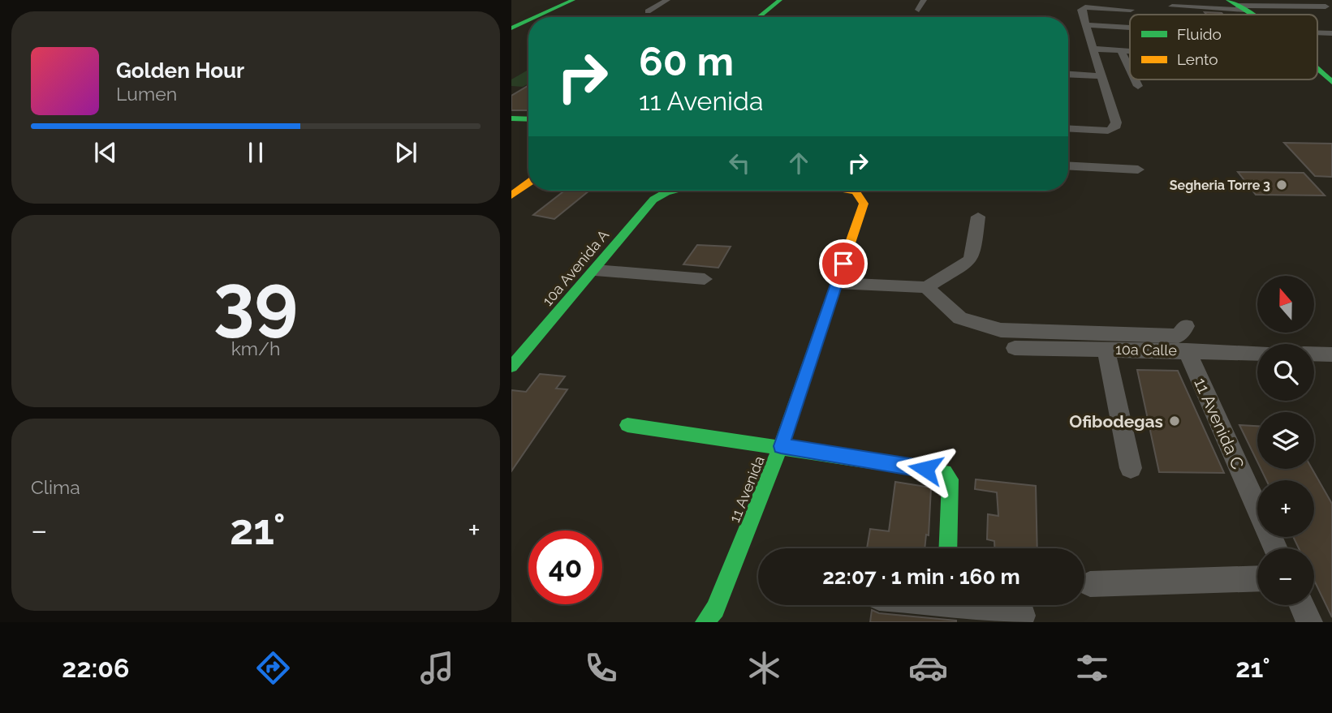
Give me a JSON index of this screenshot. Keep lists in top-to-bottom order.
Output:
{
  "streets": {
    "street": [
      "10a Avenida A",
      "10a Calle",
      "11 Avenida C",
      "11 Avenida"
    ]
  },
  "crossings": [
    ["10a Avenida A", "11 Avenida"],
    ["10a Calle", "11 Avenida C"]
  ],
  "places": ["Segheria Torre 3", "Ofibodegas"],
  "legend": ["Fluido", "Lento"],
  "north": "top",
  "page": {
    "turn": ["60 m", "11 Avenida"],
    "song": ["Golden Hour", "Lumen"],
    "tile": [
      ["39", "km/h"],
      "Clima"
    ],
    "map_buttons": ["+", "−"],
    "heat": ["−", "21°", "+"],
    "limit": "40",
    "trip": "22:07 · 1 min · 160 m",
    "tabs": ["22:06", "21°"]
  }
}
